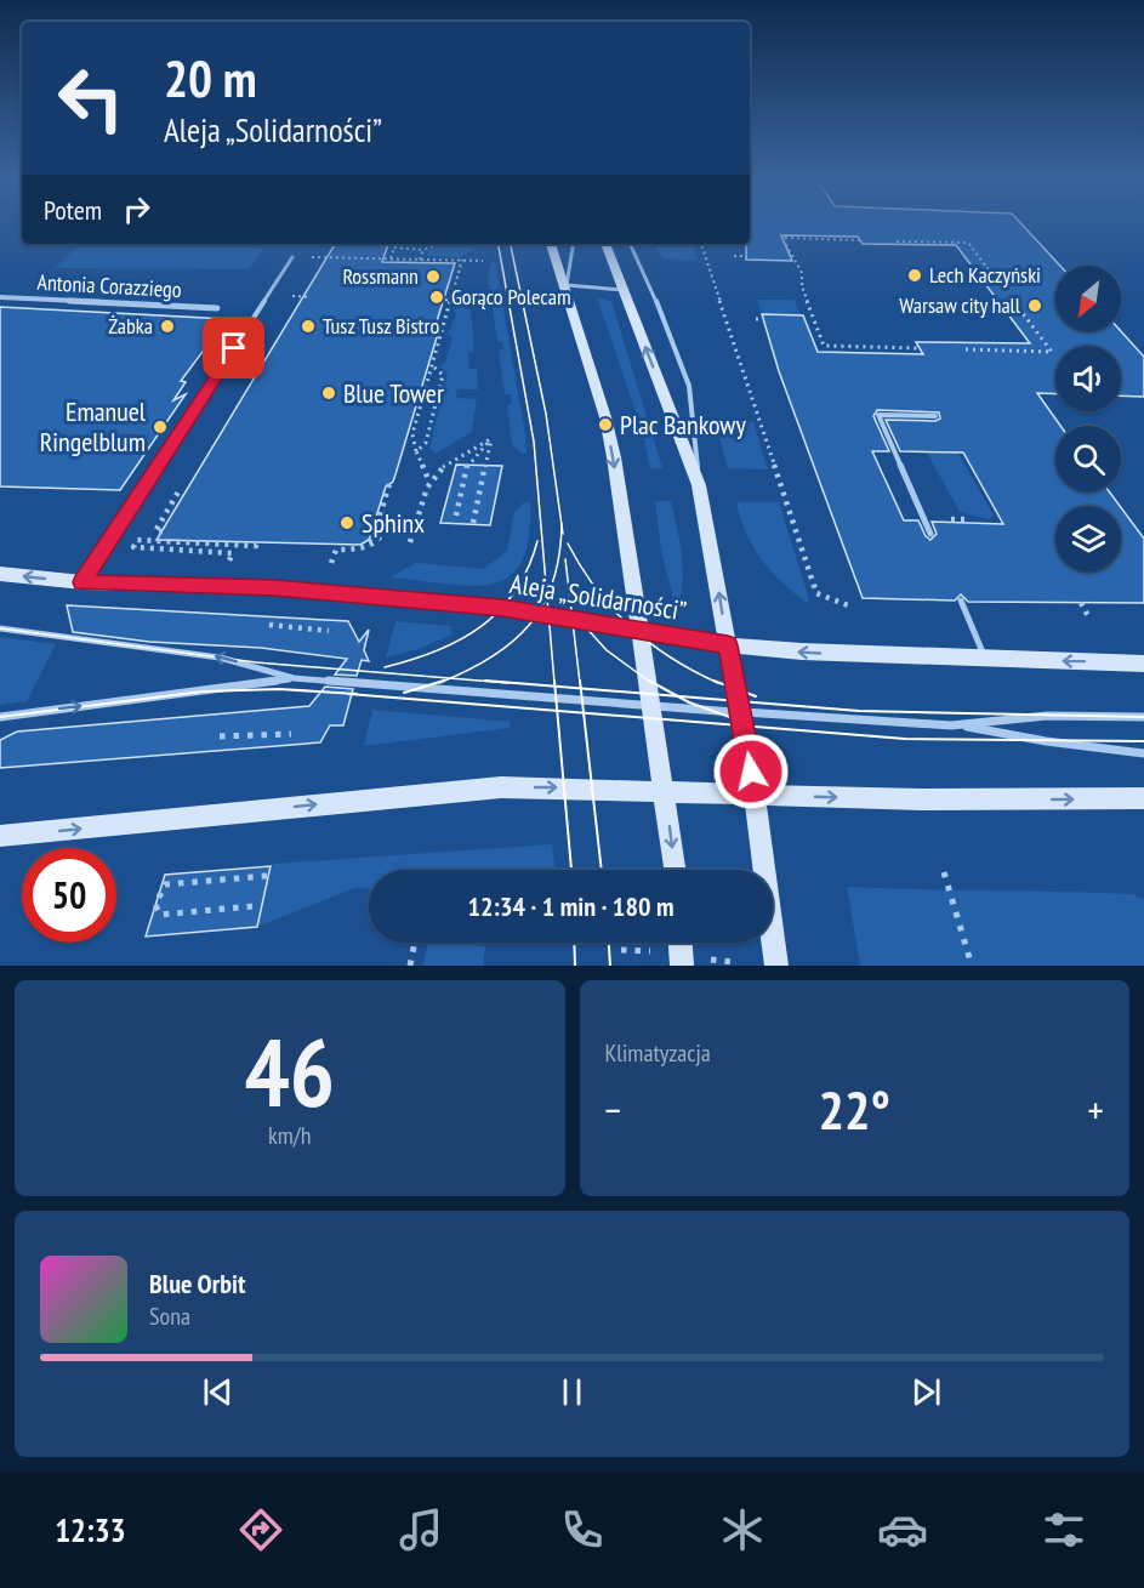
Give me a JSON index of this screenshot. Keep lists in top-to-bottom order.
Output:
{
  "streets": {
    "main road": ["Aleja „Solidarności”"],
    "street": ["Antonia Corazziego"]
  },
  "one_way": ["Aleja „Solidarności”"],
  "places": [
    "Lech Kaczyński",
    "Rossmann",
    "Gorąco Polecam",
    "Warsaw city hall",
    "Żabka",
    "Tusz Tusz Bistro",
    "Blue Tower",
    "Plac Bankowy",
    "Emanuel Ringelblum",
    "Sphinx"
  ],
  "north": "bottom left",
  "page": {
    "turn": ["20 m", "Aleja „Solidarności”"],
    "then": "Potem",
    "limit": "50",
    "trip": "12:34 · 1 min · 180 m",
    "tile": [
      ["46", "km/h"],
      "Klimatyzacja"
    ],
    "heat": ["−", "22°", "+"],
    "song": ["Blue Orbit", "Sona"],
    "tabs": "12:33"
  }
}
